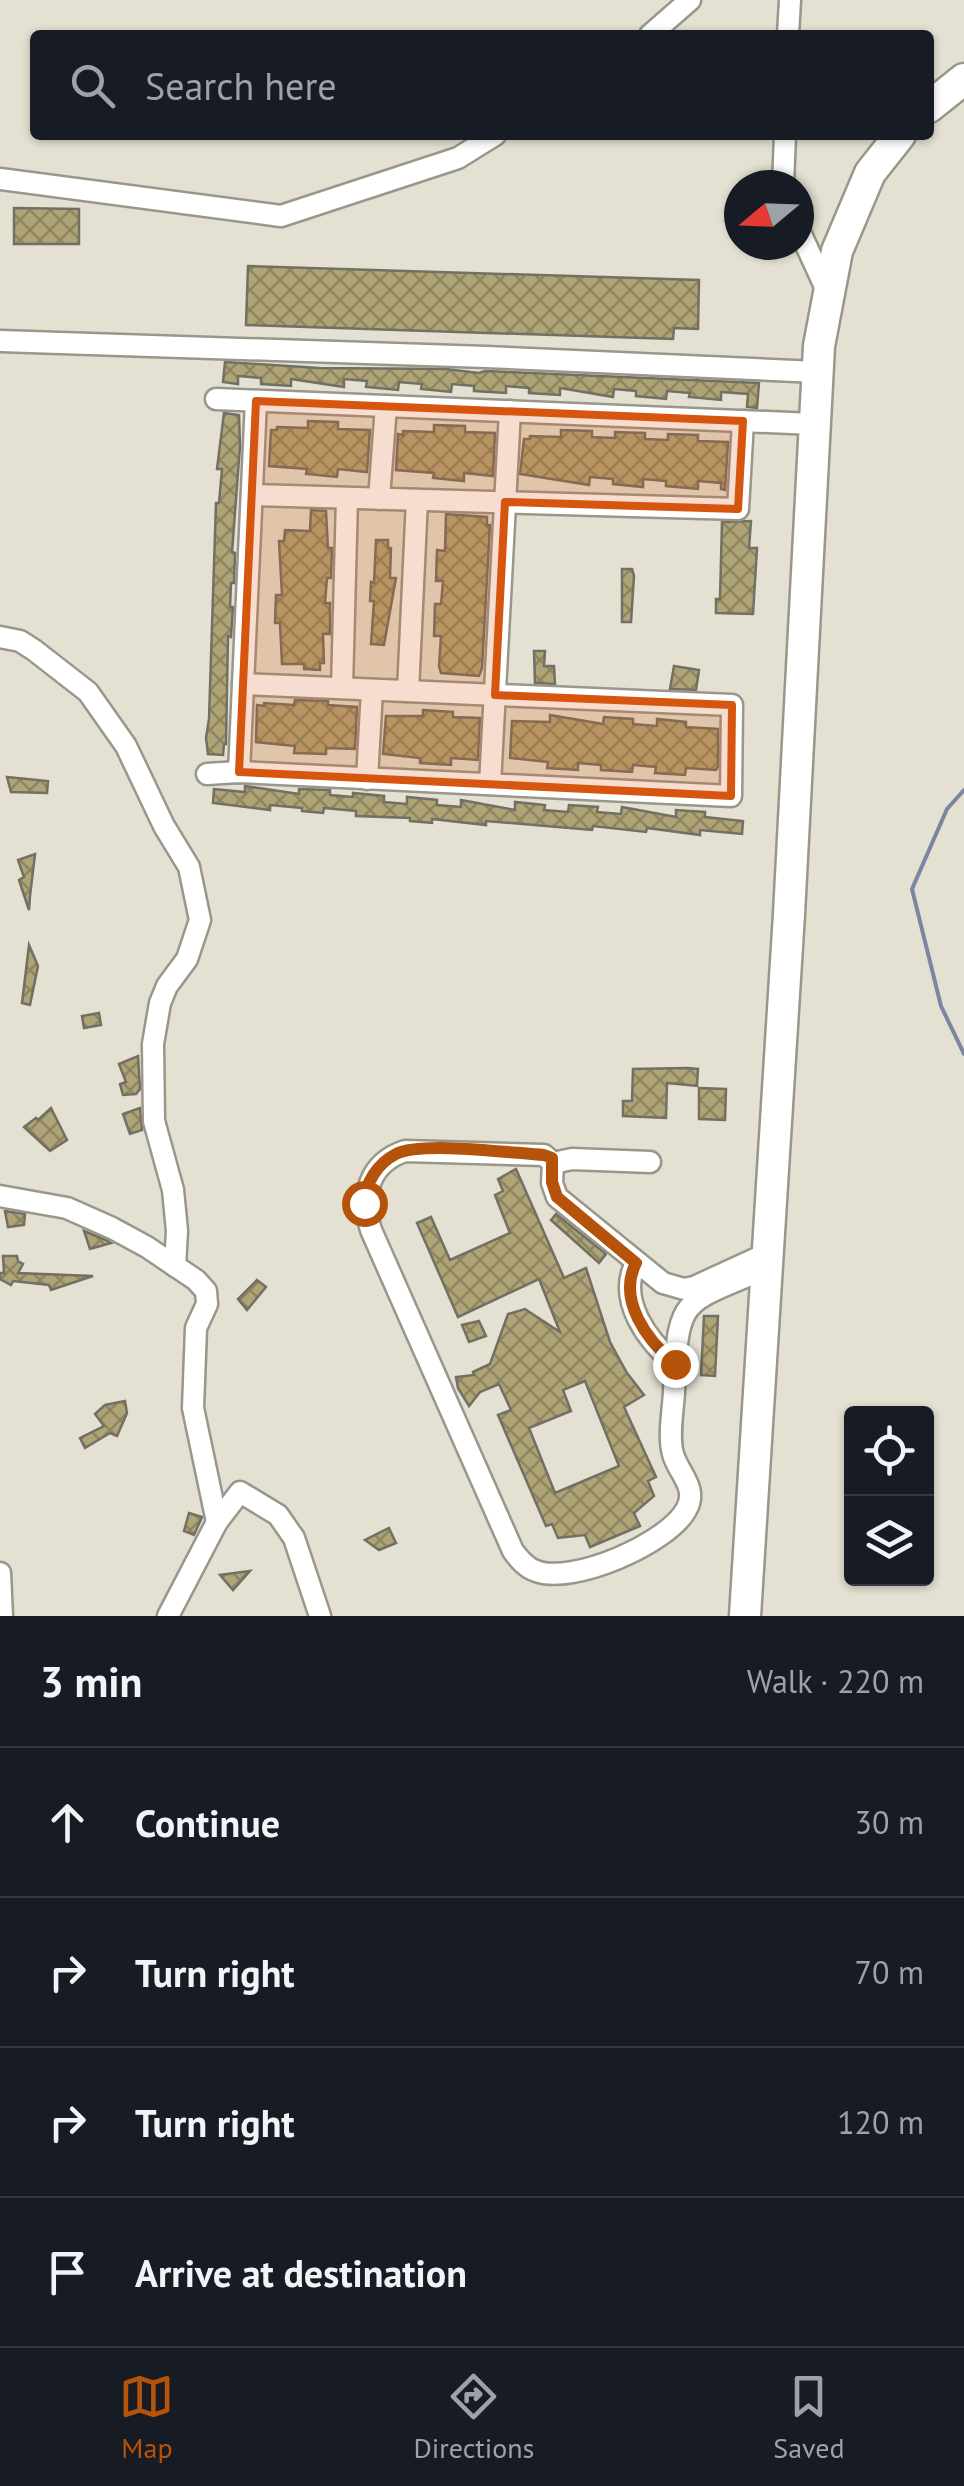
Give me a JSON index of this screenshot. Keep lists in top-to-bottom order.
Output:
{
  "north": "left",
  "page": {
    "search": "Search here",
    "heading": ["3 min", "Walk · 220 m"],
    "list": [
      ["Continue", "30 m"],
      ["Turn right", "70 m"],
      ["Turn right", "120 m"],
      "Arrive at destination"
    ],
    "nav": ["Map", "Directions", "Saved"]
  }
}
